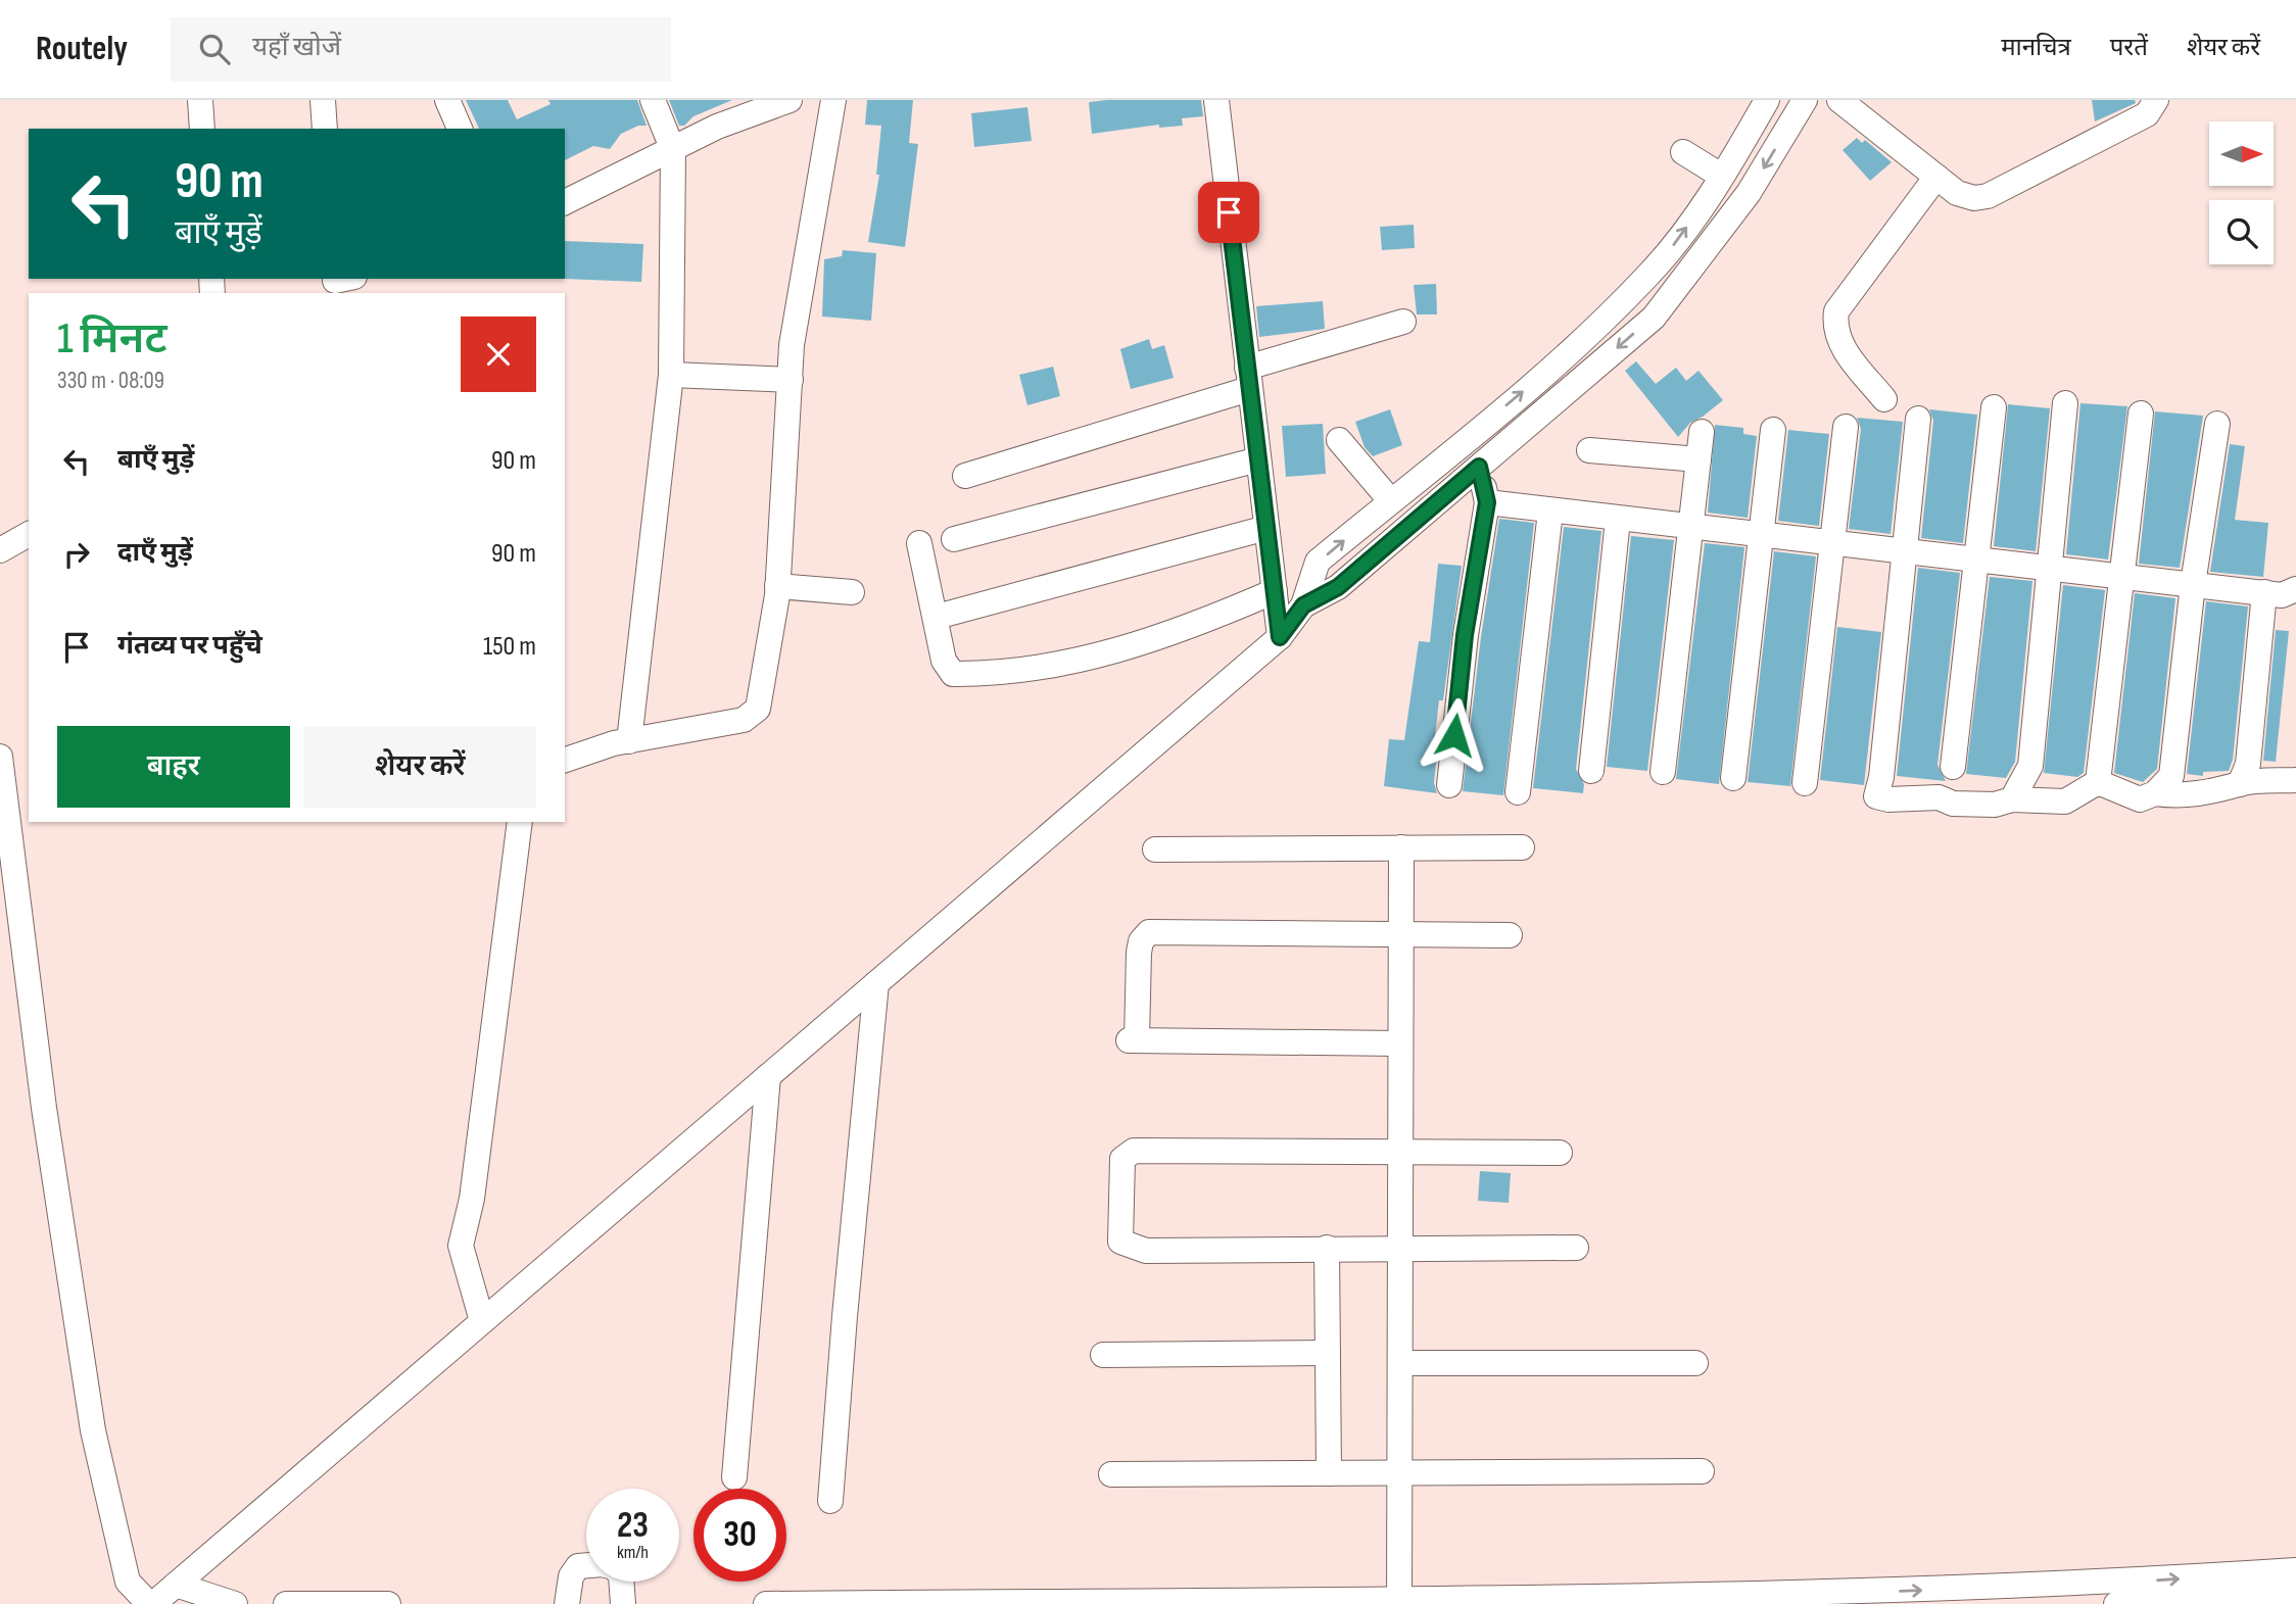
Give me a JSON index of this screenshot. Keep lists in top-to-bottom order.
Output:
{
  "north": "right",
  "page": {
    "header": "Routely",
    "search": "यहाँ खोजें",
    "nav": ["मानचित्र", "परतें", "शेयर करें"],
    "turn": ["90 m", "बाएँ मुड़ें"],
    "heading": ["1 मिनट", "330 m · 08:09"],
    "list": [
      {
        "name": "बाएँ मुड़ें",
        "value": "90 m"
      },
      {
        "name": "दाएँ मुड़ें",
        "value": "90 m"
      },
      {
        "name": "गंतव्य पर पहुँचे",
        "value": "150 m"
      }
    ],
    "buttons": ["बाहर", "शेयर करें"],
    "speed": "23 km/h",
    "limit": "30"
  }
}
